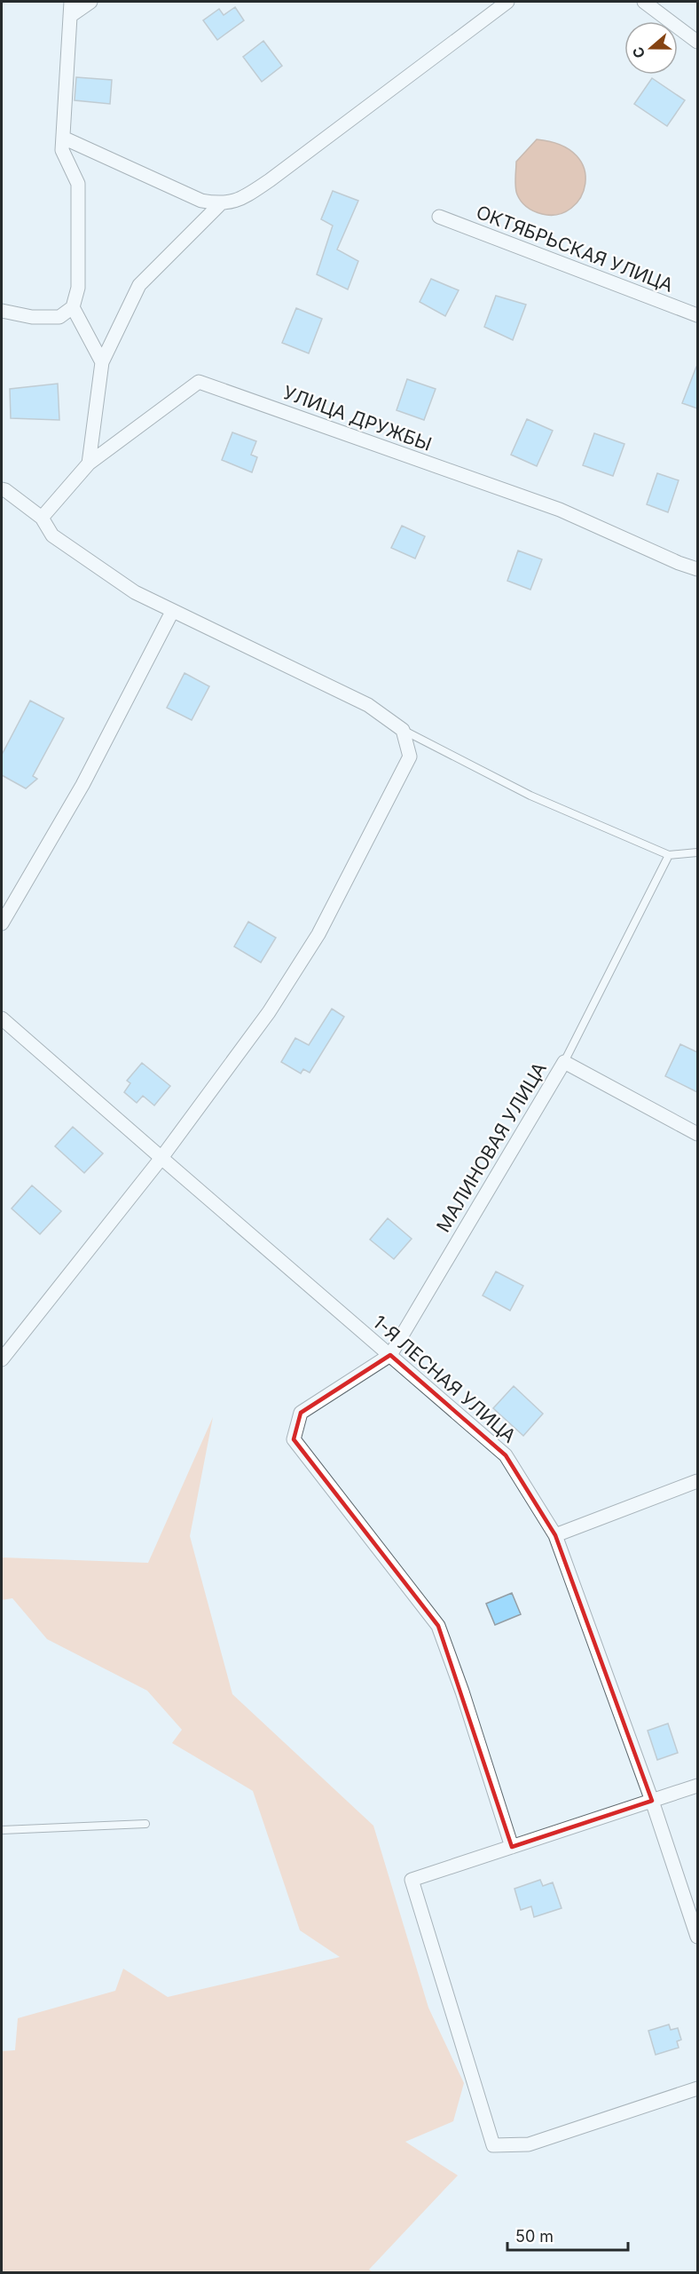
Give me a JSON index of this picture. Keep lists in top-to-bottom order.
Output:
{
  "streets": {
    "street": [
      "ОКТЯБРЬСКАЯ УЛИЦА",
      "УЛИЦА ДРУЖБЫ",
      "МАЛИНОВАЯ УЛИЦА",
      "1-Я ЛЕСНАЯ УЛИЦА"
    ]
  },
  "crossings": [
    ["МАЛИНОВАЯ УЛИЦА", "1-Я ЛЕСНАЯ УЛИЦА"]
  ],
  "scale_bar": "50 m",
  "north": "left"
}
